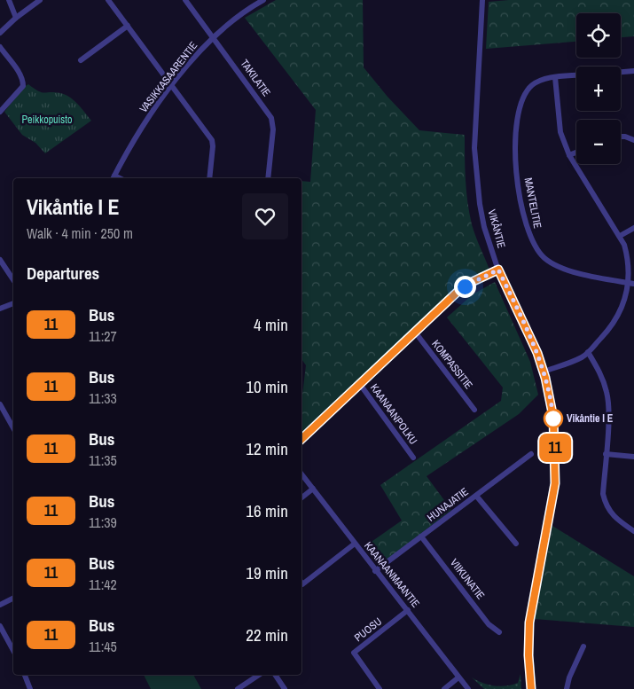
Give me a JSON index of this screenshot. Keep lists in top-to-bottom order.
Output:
{
  "streets": {
    "street": [
      "VASIKKASAARENTIE",
      "TAKILATIE",
      "MANTELITIE",
      "VIKÅNTIE",
      "KOMPASSITIE",
      "KAANAANPOLKU",
      "HUNAJATIE",
      "KAANAANMAANTIE",
      "VIIKUNATIE",
      "PUOSU"
    ]
  },
  "crossings": [
    ["VASIKKASAARENTIE", "TAKILATIE"],
    ["HUNAJATIE", "KAANAANMAANTIE"],
    ["HUNAJATIE", "VIIKUNATIE"],
    ["KAANAANMAANTIE", "PUOSU"]
  ],
  "parks": ["Peikkopuisto"],
  "places": ["Vikåntie I E"],
  "lines": ["bus line 11"],
  "page": {
    "on_map": "11",
    "map_buttons": ["+", "−"],
    "heading": [
      ["Vikåntie I E", "Walk · 4 min · 250 m"],
      "Departures"
    ],
    "list": [
      {
        "mark": "11",
        "name": "Bus",
        "note": "11:27",
        "value": "4 min"
      },
      {
        "mark": "11",
        "name": "Bus",
        "note": "11:33",
        "value": "10 min"
      },
      {
        "mark": "11",
        "name": "Bus",
        "note": "11:35",
        "value": "12 min"
      },
      {
        "mark": "11",
        "name": "Bus",
        "note": "11:39",
        "value": "16 min"
      },
      {
        "mark": "11",
        "name": "Bus",
        "note": "11:42",
        "value": "19 min"
      },
      {
        "mark": "11",
        "name": "Bus",
        "note": "11:45",
        "value": "22 min"
      }
    ]
  }
}
